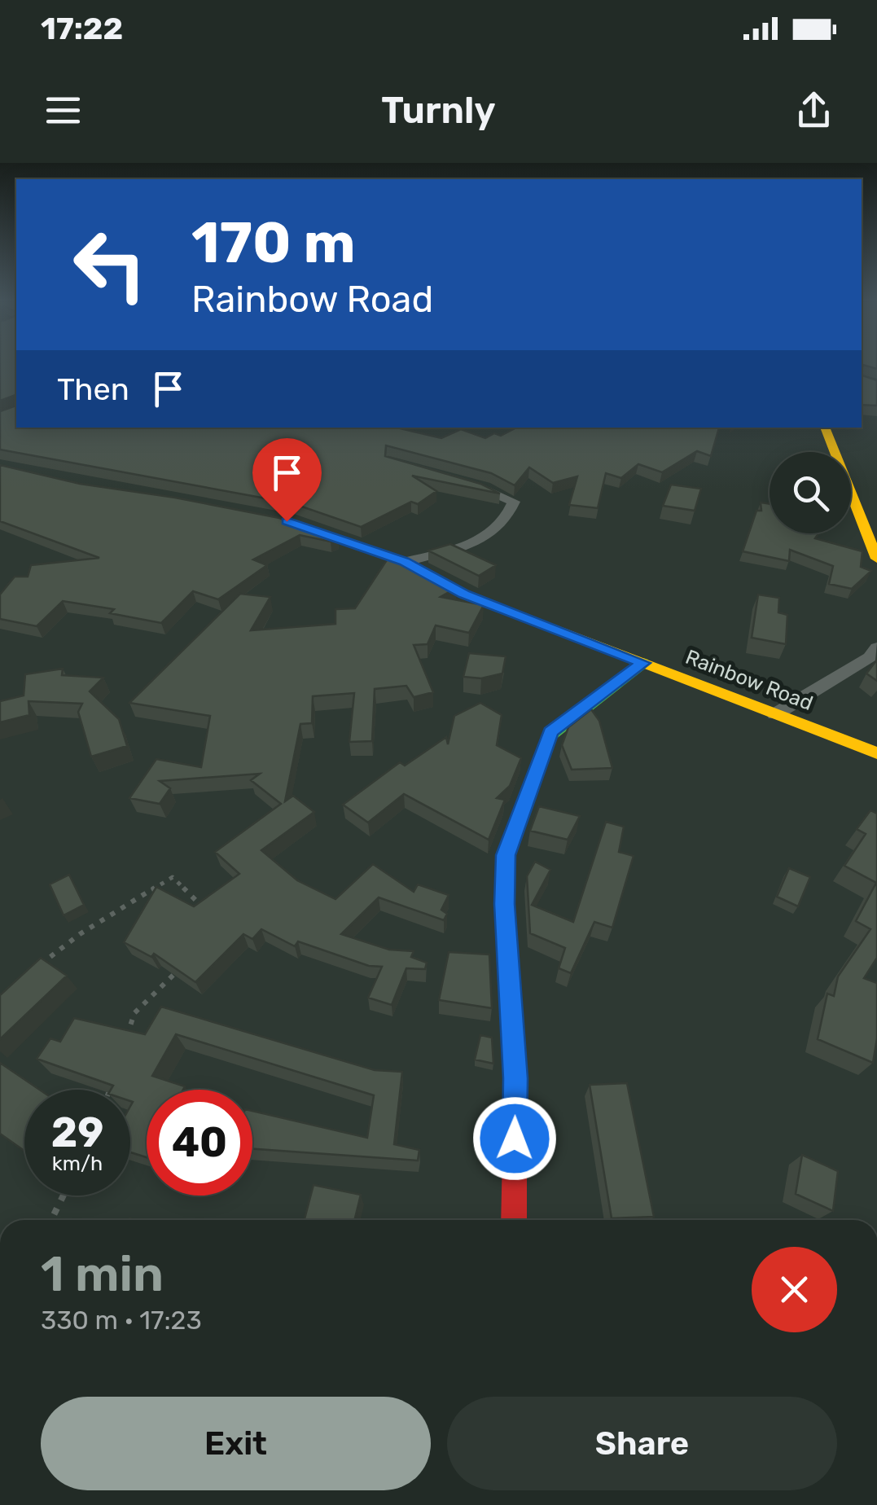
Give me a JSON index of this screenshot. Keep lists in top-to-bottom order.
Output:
{
  "streets": {
    "street": ["Rainbow Road"]
  },
  "page": {
    "status": "17:22",
    "header": "Turnly",
    "turn": ["170 m", "Rainbow Road"],
    "then": "Then",
    "speed": "29 km/h",
    "limit": "40",
    "heading": ["1 min", "330 m · 17:23"],
    "buttons": ["Exit", "Share"]
  }
}
